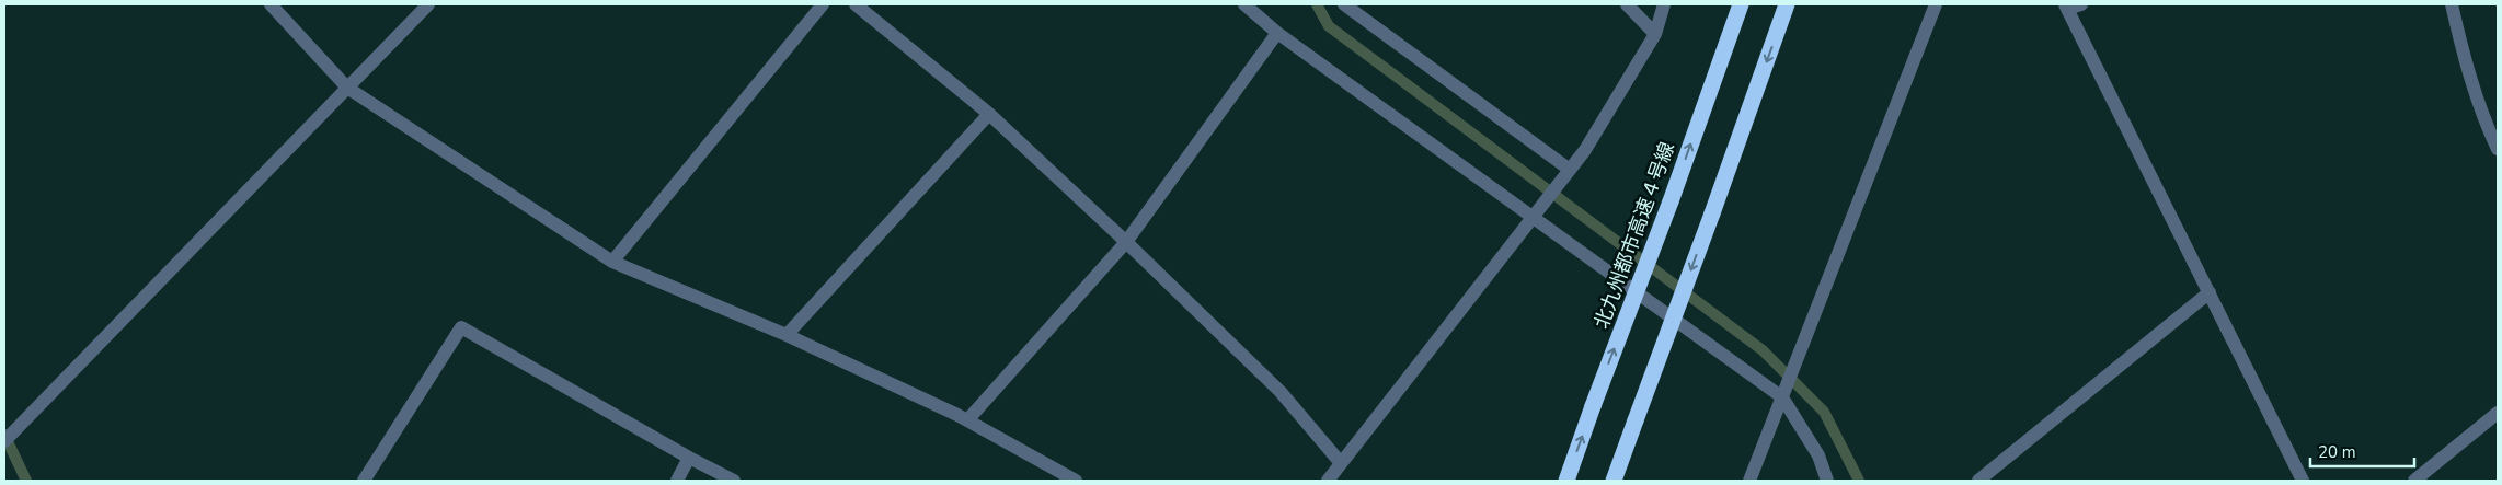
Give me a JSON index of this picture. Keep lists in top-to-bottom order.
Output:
{
  "streets": {
    "highway": ["北九州都市高速４号線"]
  },
  "scale_bar": "20 m"
}
